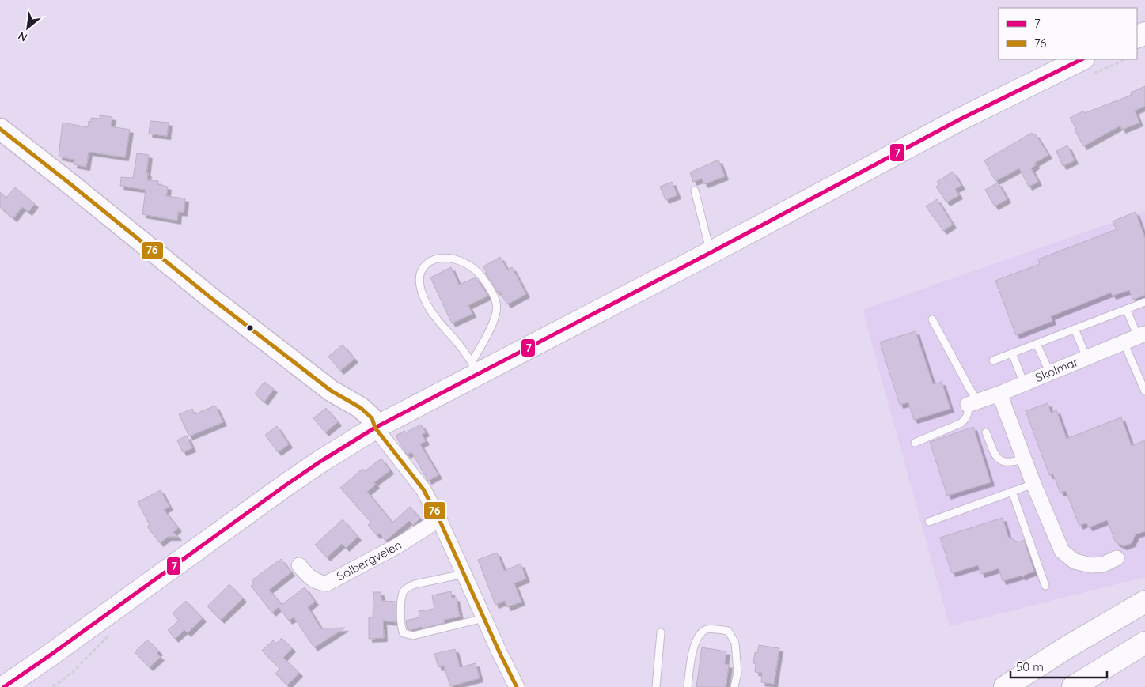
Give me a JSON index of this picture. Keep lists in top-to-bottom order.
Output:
{
  "streets": {
    "street": ["Skolmar", "Solbergveien"]
  },
  "lines": ["transit line 7", "transit line 76"],
  "legend": ["7", "76"],
  "scale_bar": "50 m",
  "north": "bottom left"
}
